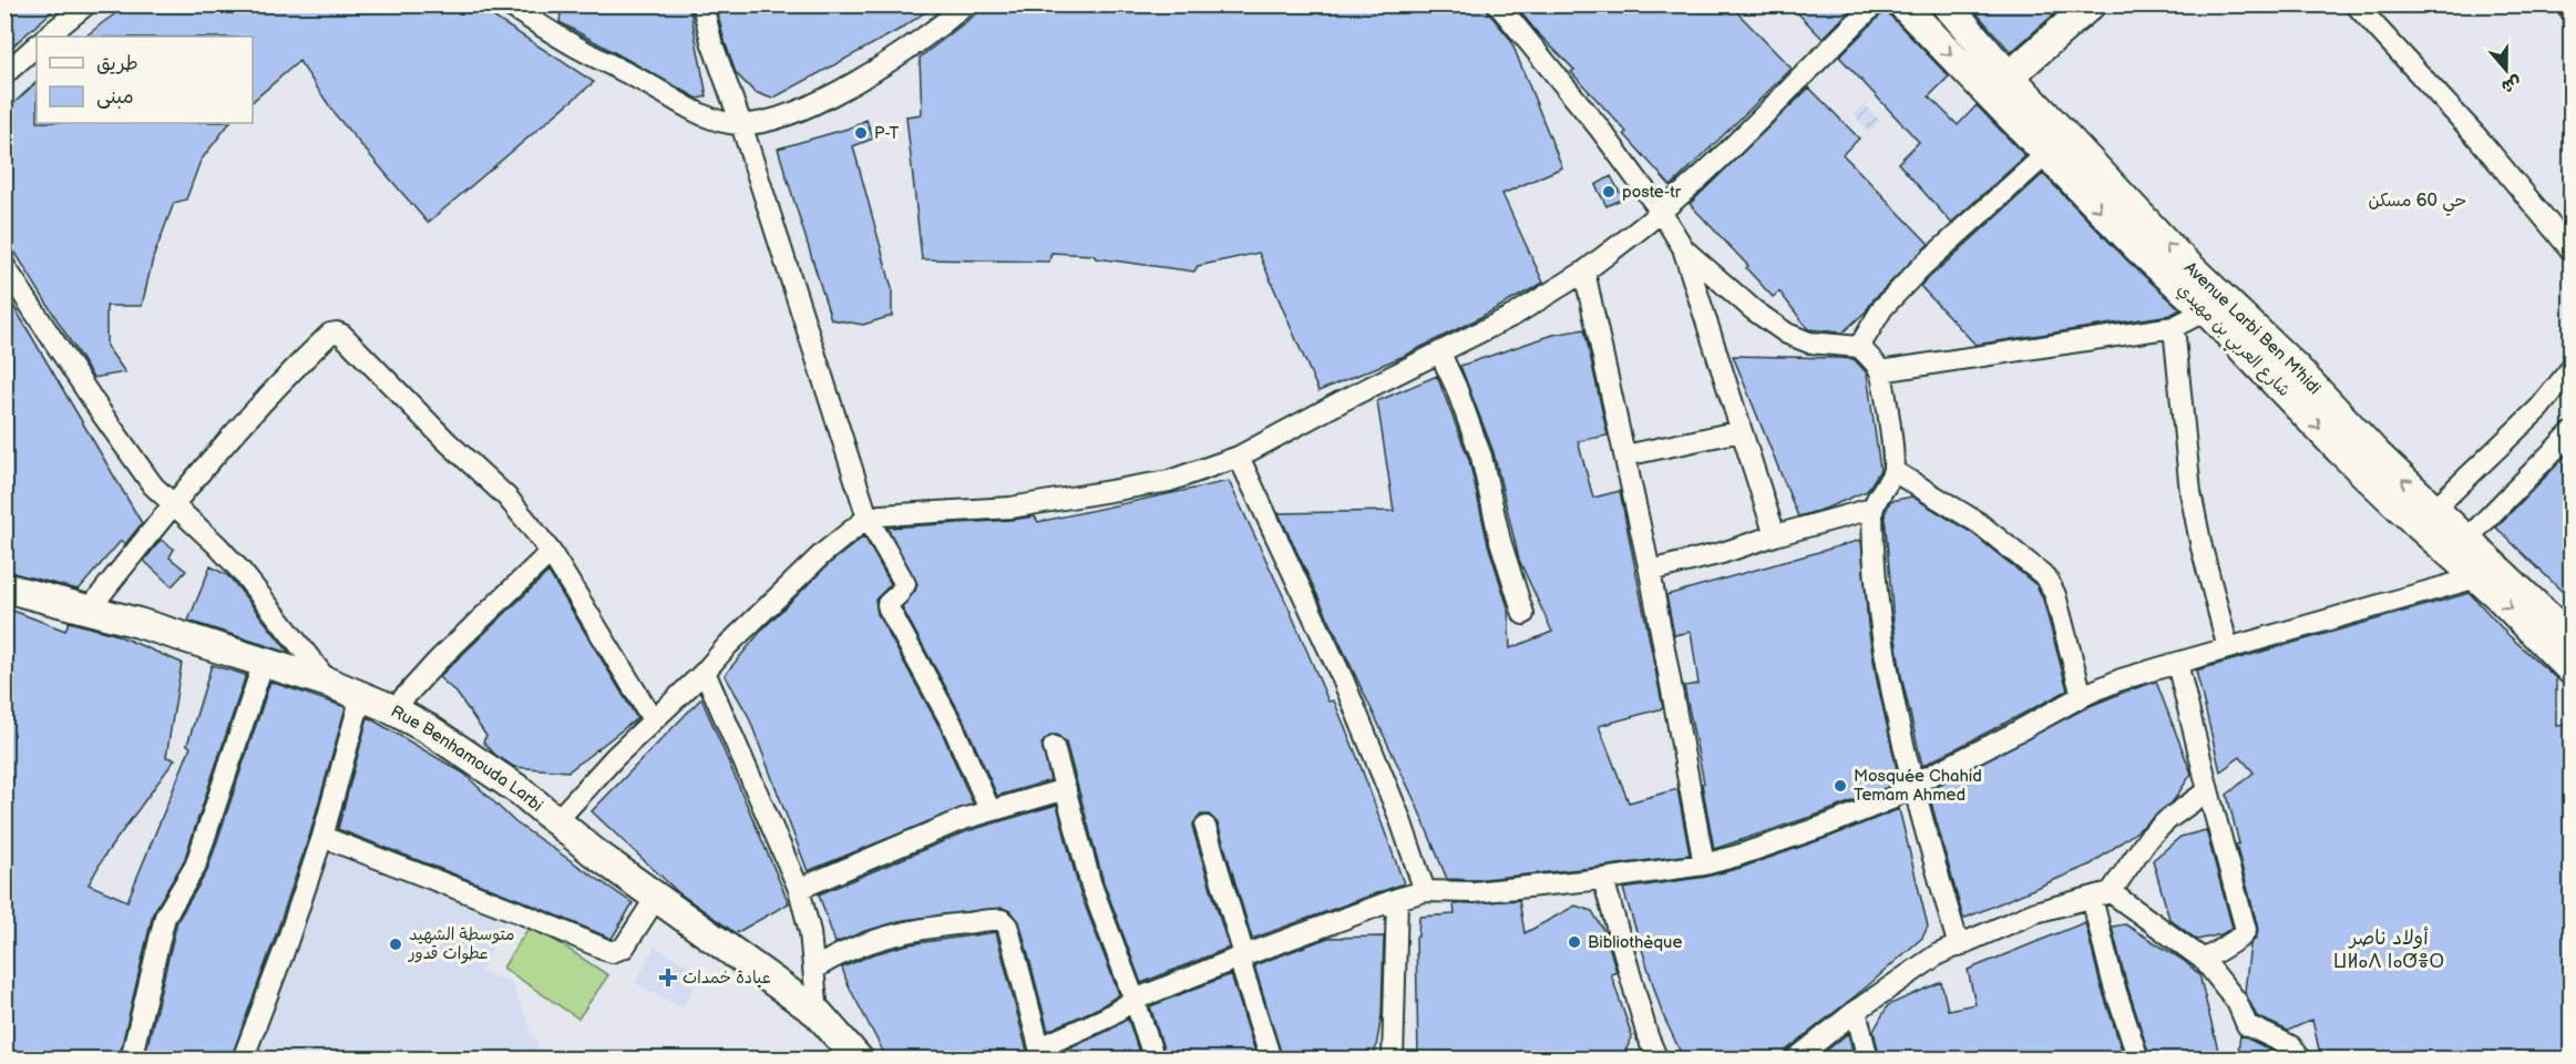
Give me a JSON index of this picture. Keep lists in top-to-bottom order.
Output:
{
  "streets": {
    "main road": ["Avenue Larbi Ben M'hidi", "شارع العربي بن مهيدي", "Rue Benhamouda Larbi"]
  },
  "crossings": [
    ["Avenue Larbi Ben M'hidi", "شارع العربي بن مهيدي"]
  ],
  "one_way": ["Avenue Larbi Ben M'hidi", "شارع العربي بن مهيدي"],
  "districts": ["حي 60 مسكن", "أولاد ناصر ⵡⵍⴰⴷ ⵏⴰⵚⴻⵔ"],
  "places": {
    "other": [
      "P-T",
      "poste-tr",
      "Mosquée Chahid Temam Ahmed",
      "Bibliothèque",
      "متوسطة الشهيد عطوات قدور"
    ],
    "health": ["عيادة خمدات"]
  },
  "legend": ["طريق", "مبنى"],
  "north": "bottom"
}
